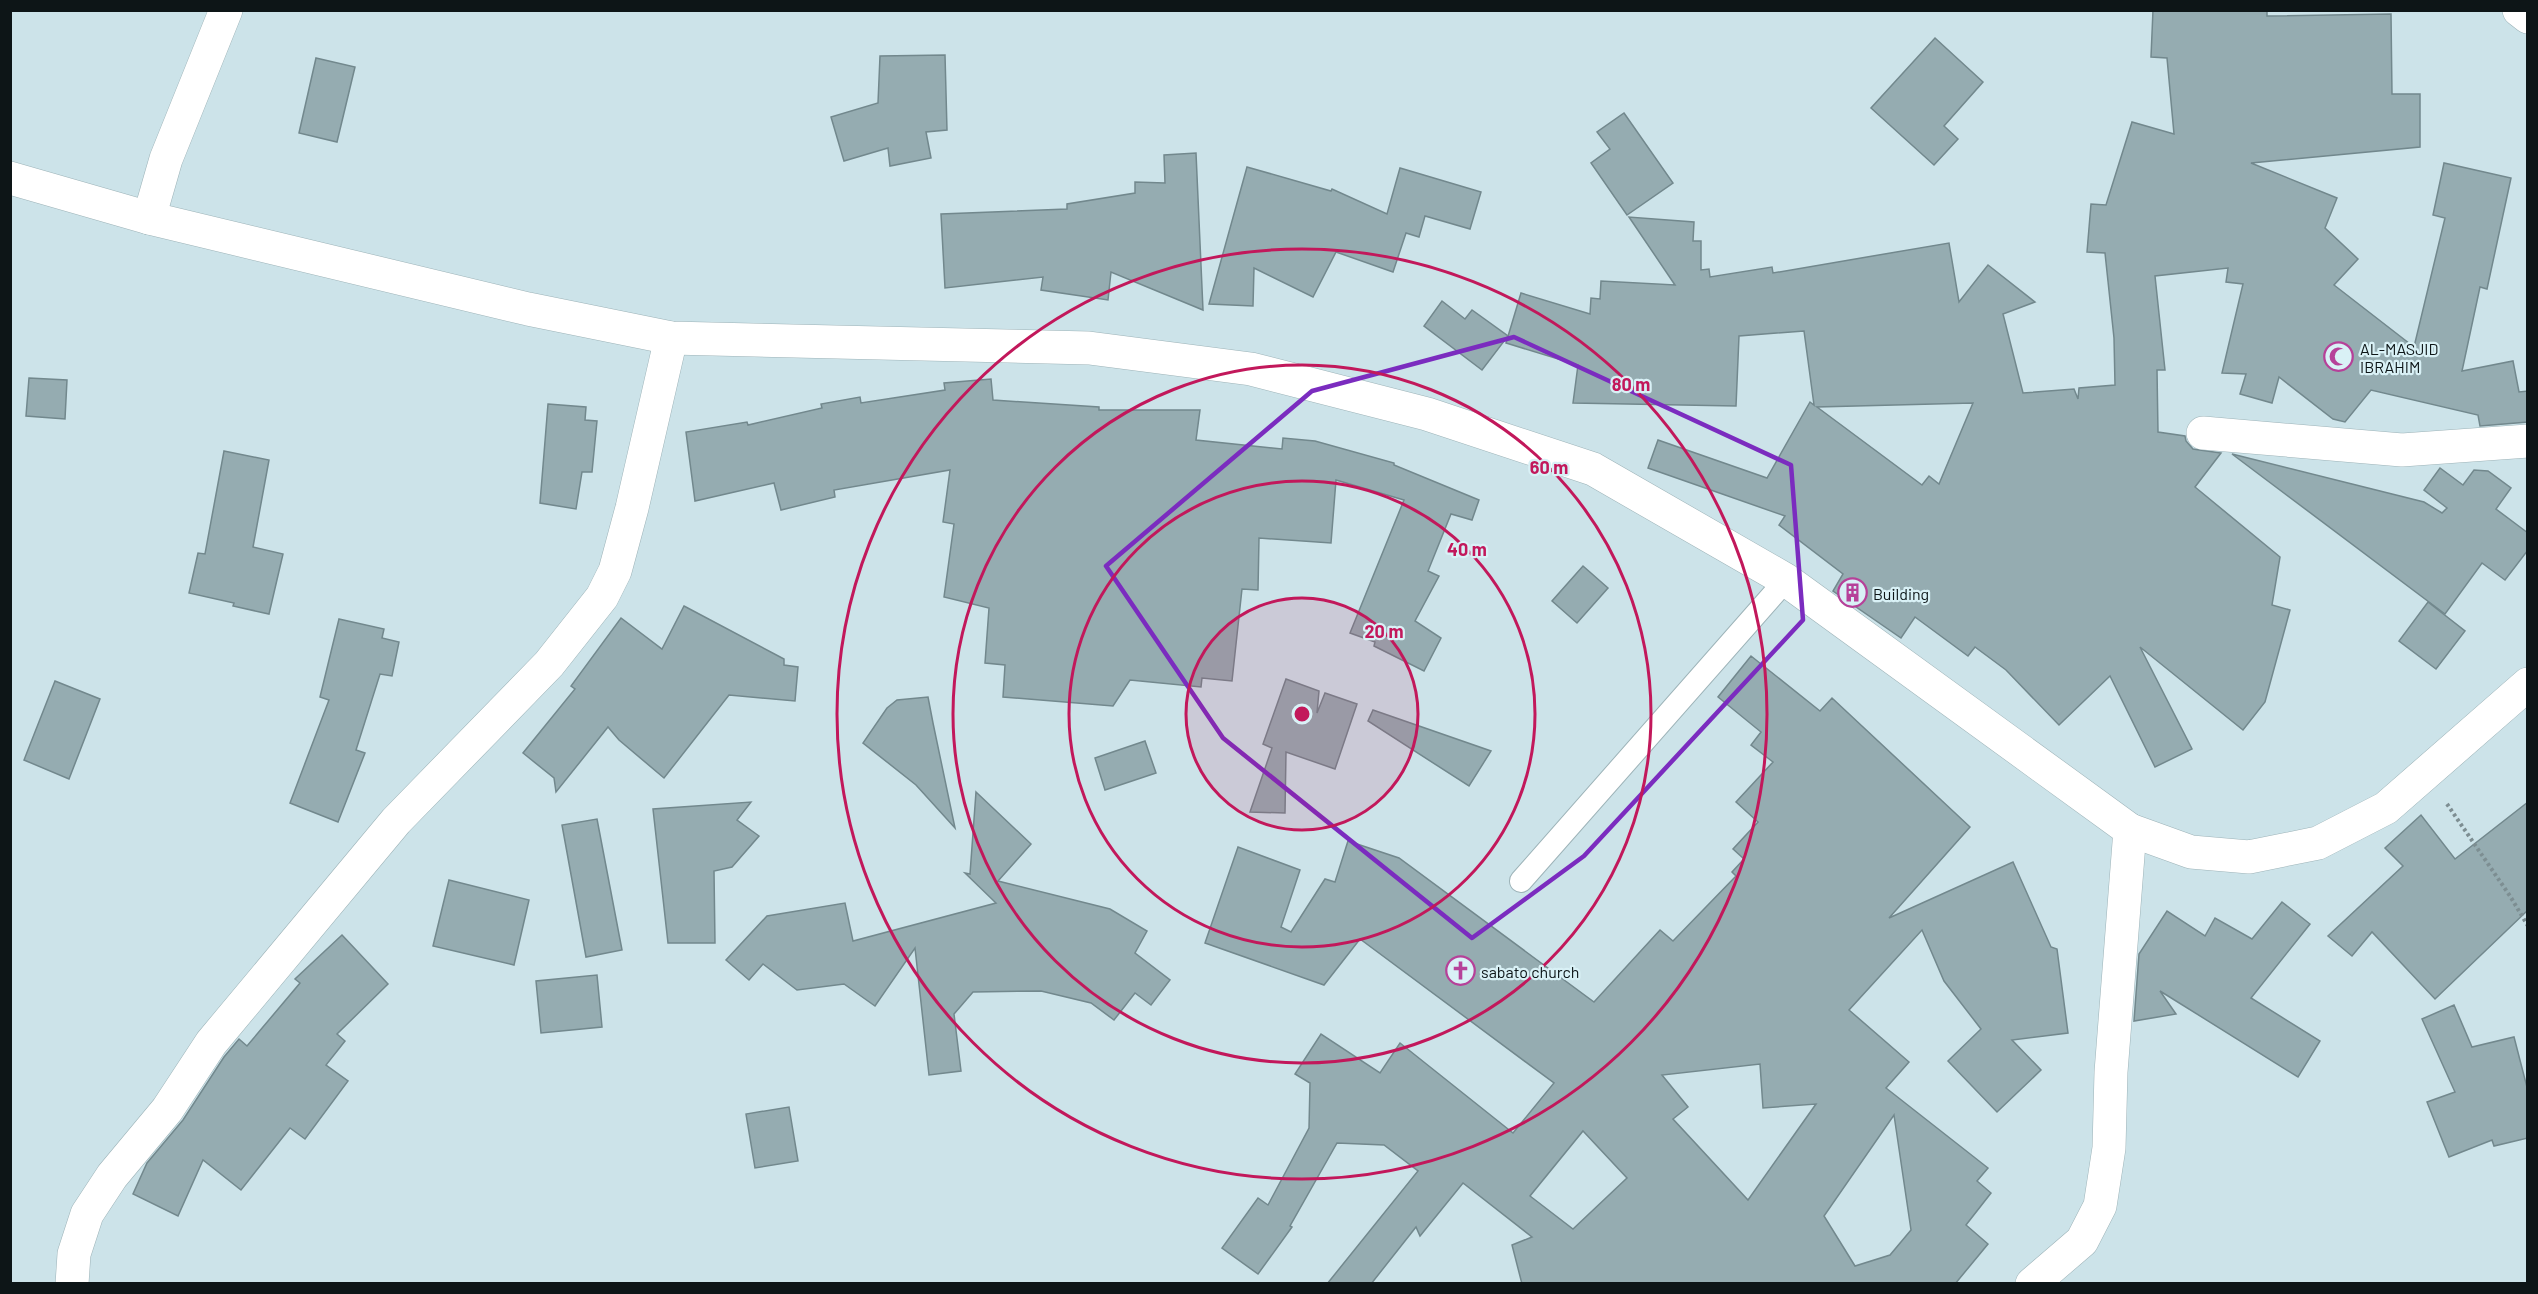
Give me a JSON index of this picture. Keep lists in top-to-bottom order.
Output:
{
  "places": {
    "mosque": ["AL-MASJID IBRAHIM"],
    "building": ["Building"],
    "church": ["sabato church"]
  },
  "rings": [
    "80 m",
    "60 m",
    "40 m",
    "20 m"
  ]
}
